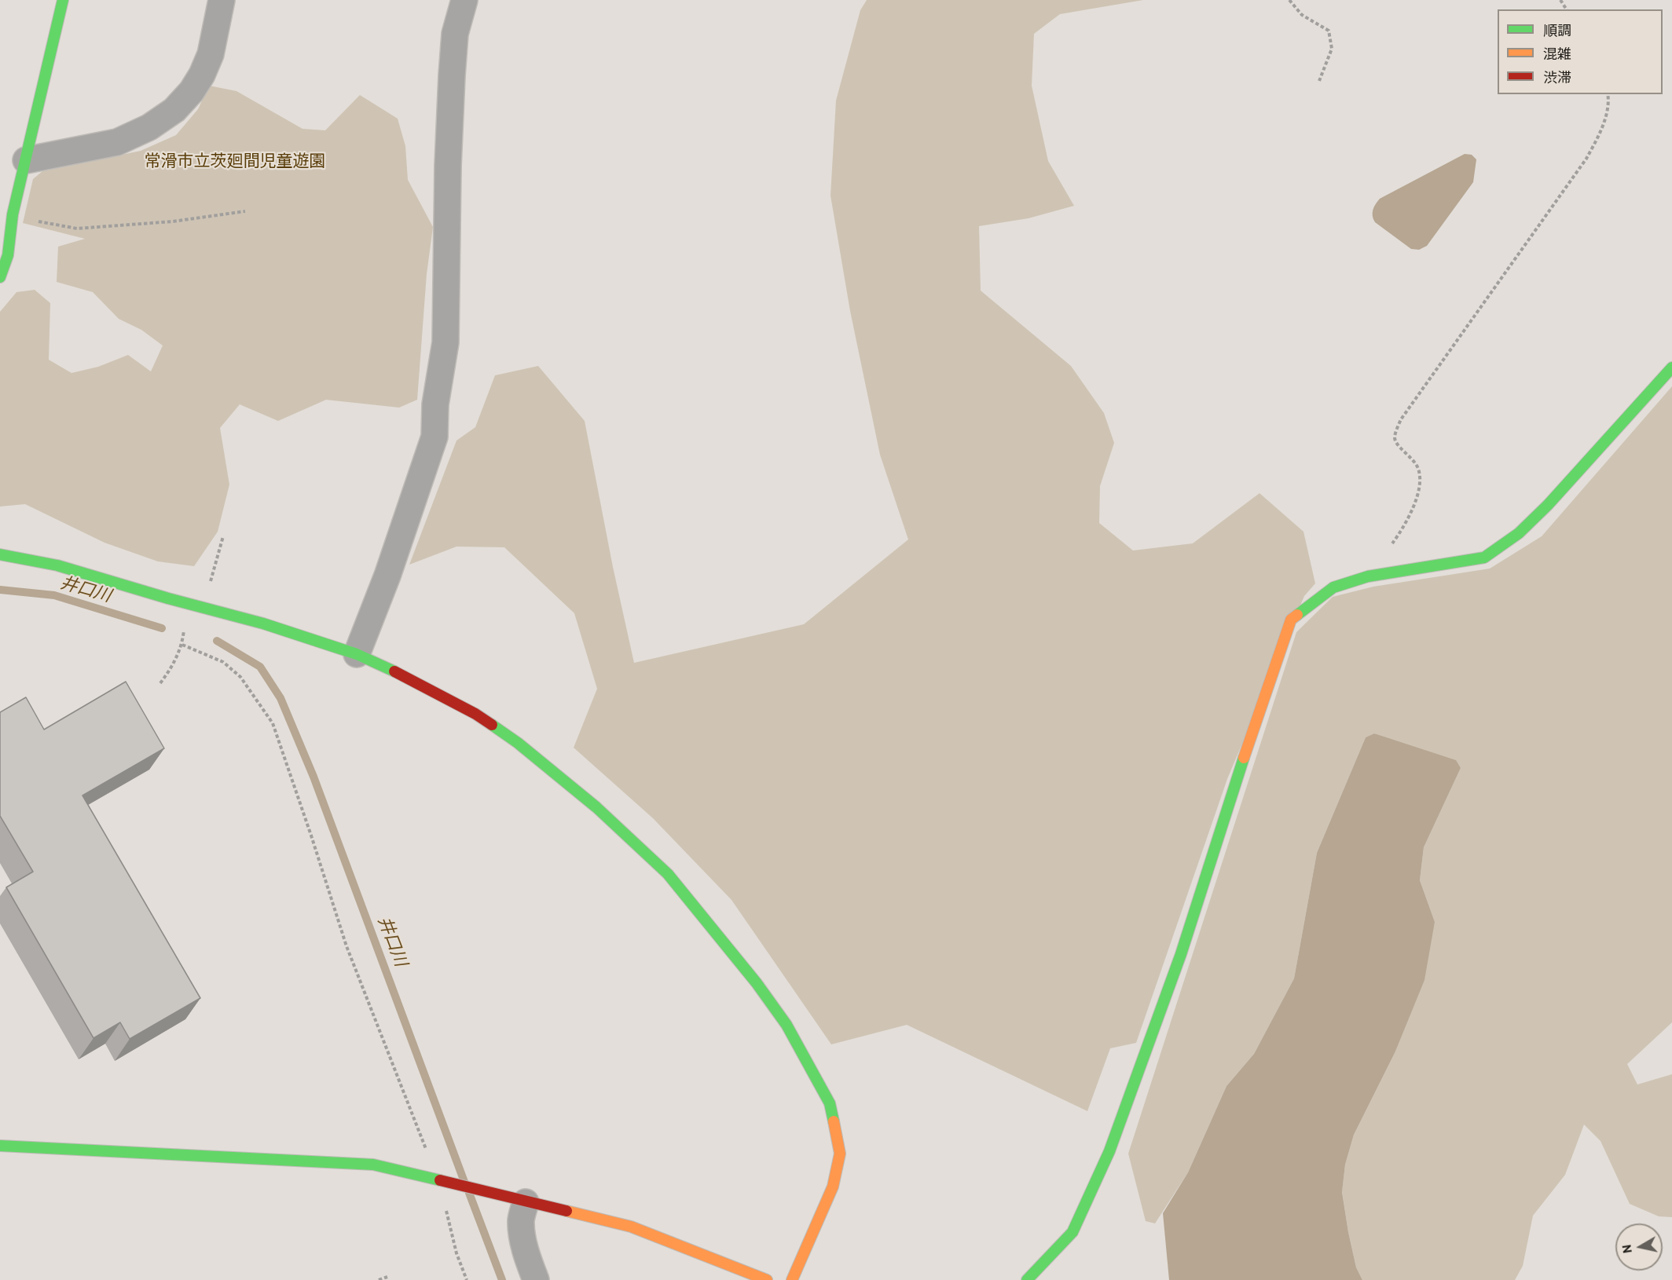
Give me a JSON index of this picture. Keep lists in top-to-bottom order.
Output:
{
  "water": ["井口川"],
  "parks": ["常滑市立茨廻間児童遊園"],
  "legend": ["順調", "混雑", "渋滞"],
  "north": "left"
}
